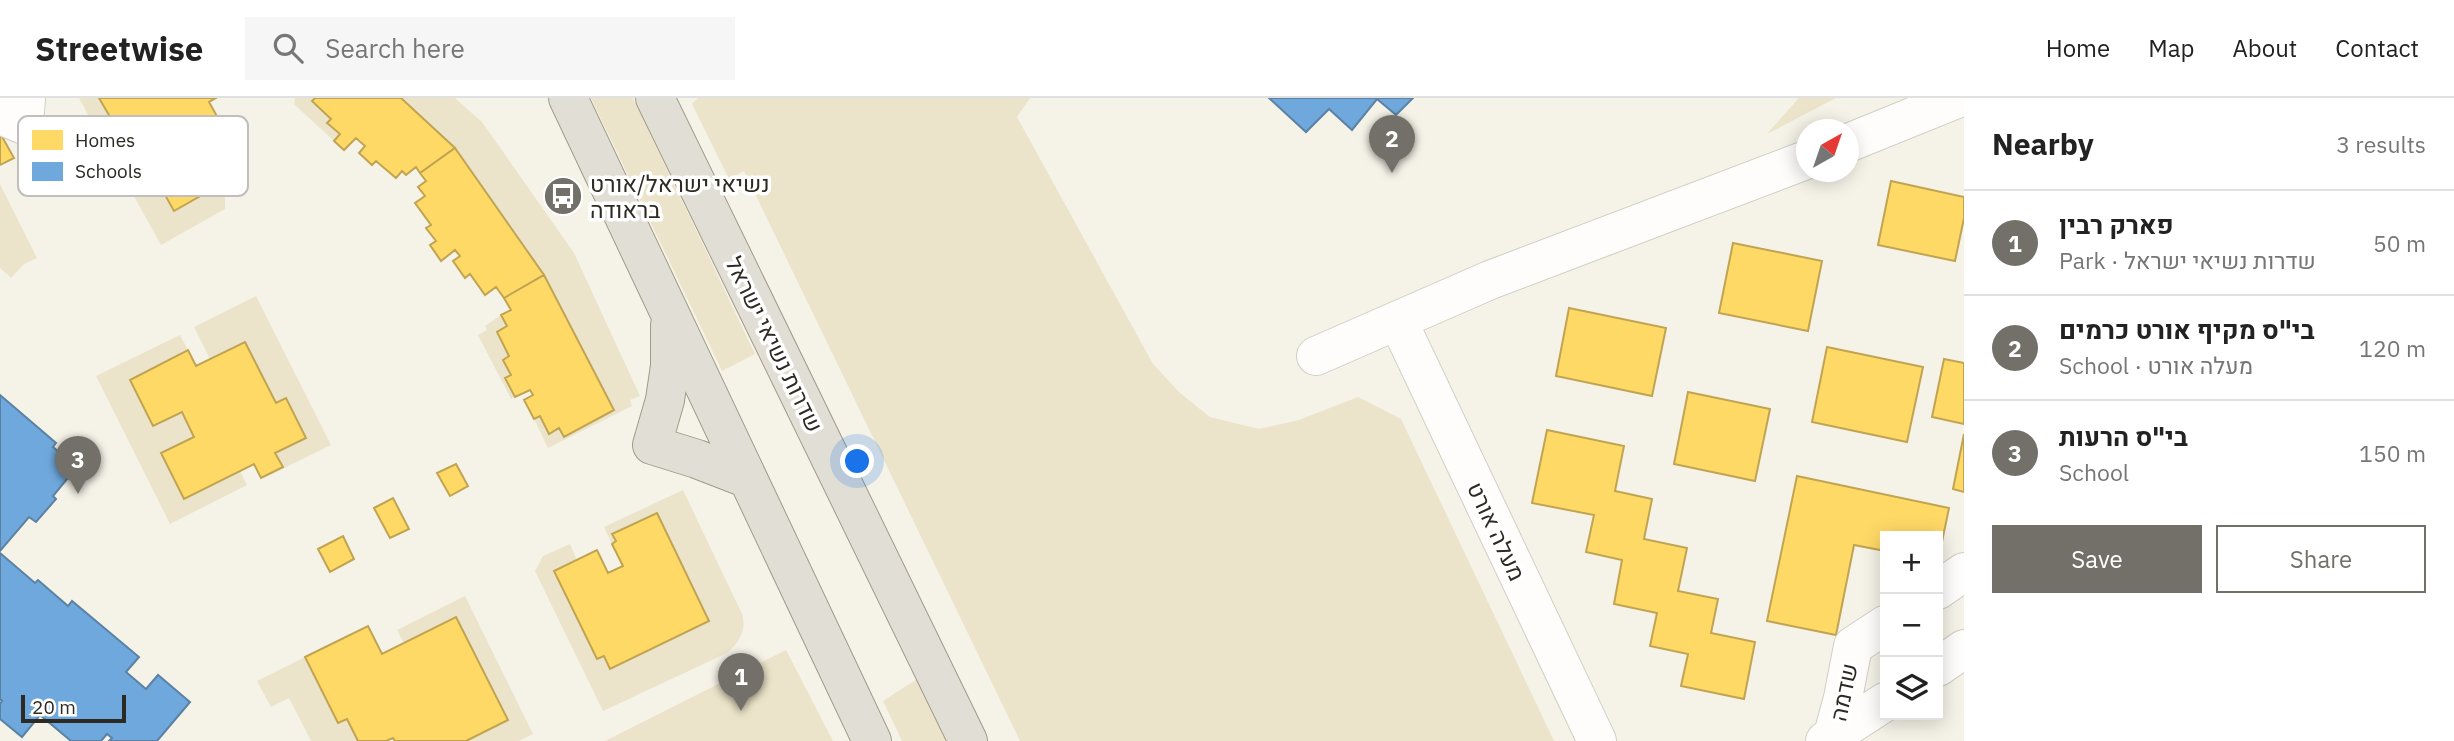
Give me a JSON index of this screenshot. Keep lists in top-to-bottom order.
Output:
{
  "streets": {
    "main road": ["שדרות נשיאי ישראל"],
    "street": ["מעלה אורט", "שדמה"]
  },
  "places": {
    "bus stop": ["נשיאי ישראל/אורט בראודה"]
  },
  "legend": ["Homes", "Schools"],
  "scale_bar": "20 m",
  "north": "top right",
  "page": {
    "header": "Streetwise",
    "search": "Search here",
    "nav": [
      "Home",
      "Map",
      "About",
      "Contact"
    ],
    "heading": ["Nearby", "3 results"],
    "pins": ["2", "3", "1"],
    "list": [
      {
        "mark": "1",
        "name": "פארק רבין",
        "note": "Park · שדרות נשיאי ישראל",
        "value": "50 m"
      },
      {
        "mark": "2",
        "name": "בי\"ס מקיף אורט כרמים",
        "note": "School · מעלה אורט",
        "value": "120 m"
      },
      {
        "mark": "3",
        "name": "בי\"ס הרעות",
        "note": "School",
        "value": "150 m"
      }
    ],
    "buttons": ["Save", "Share"],
    "map_buttons": ["+", "−"],
    "scale": "20 m"
  }
}
